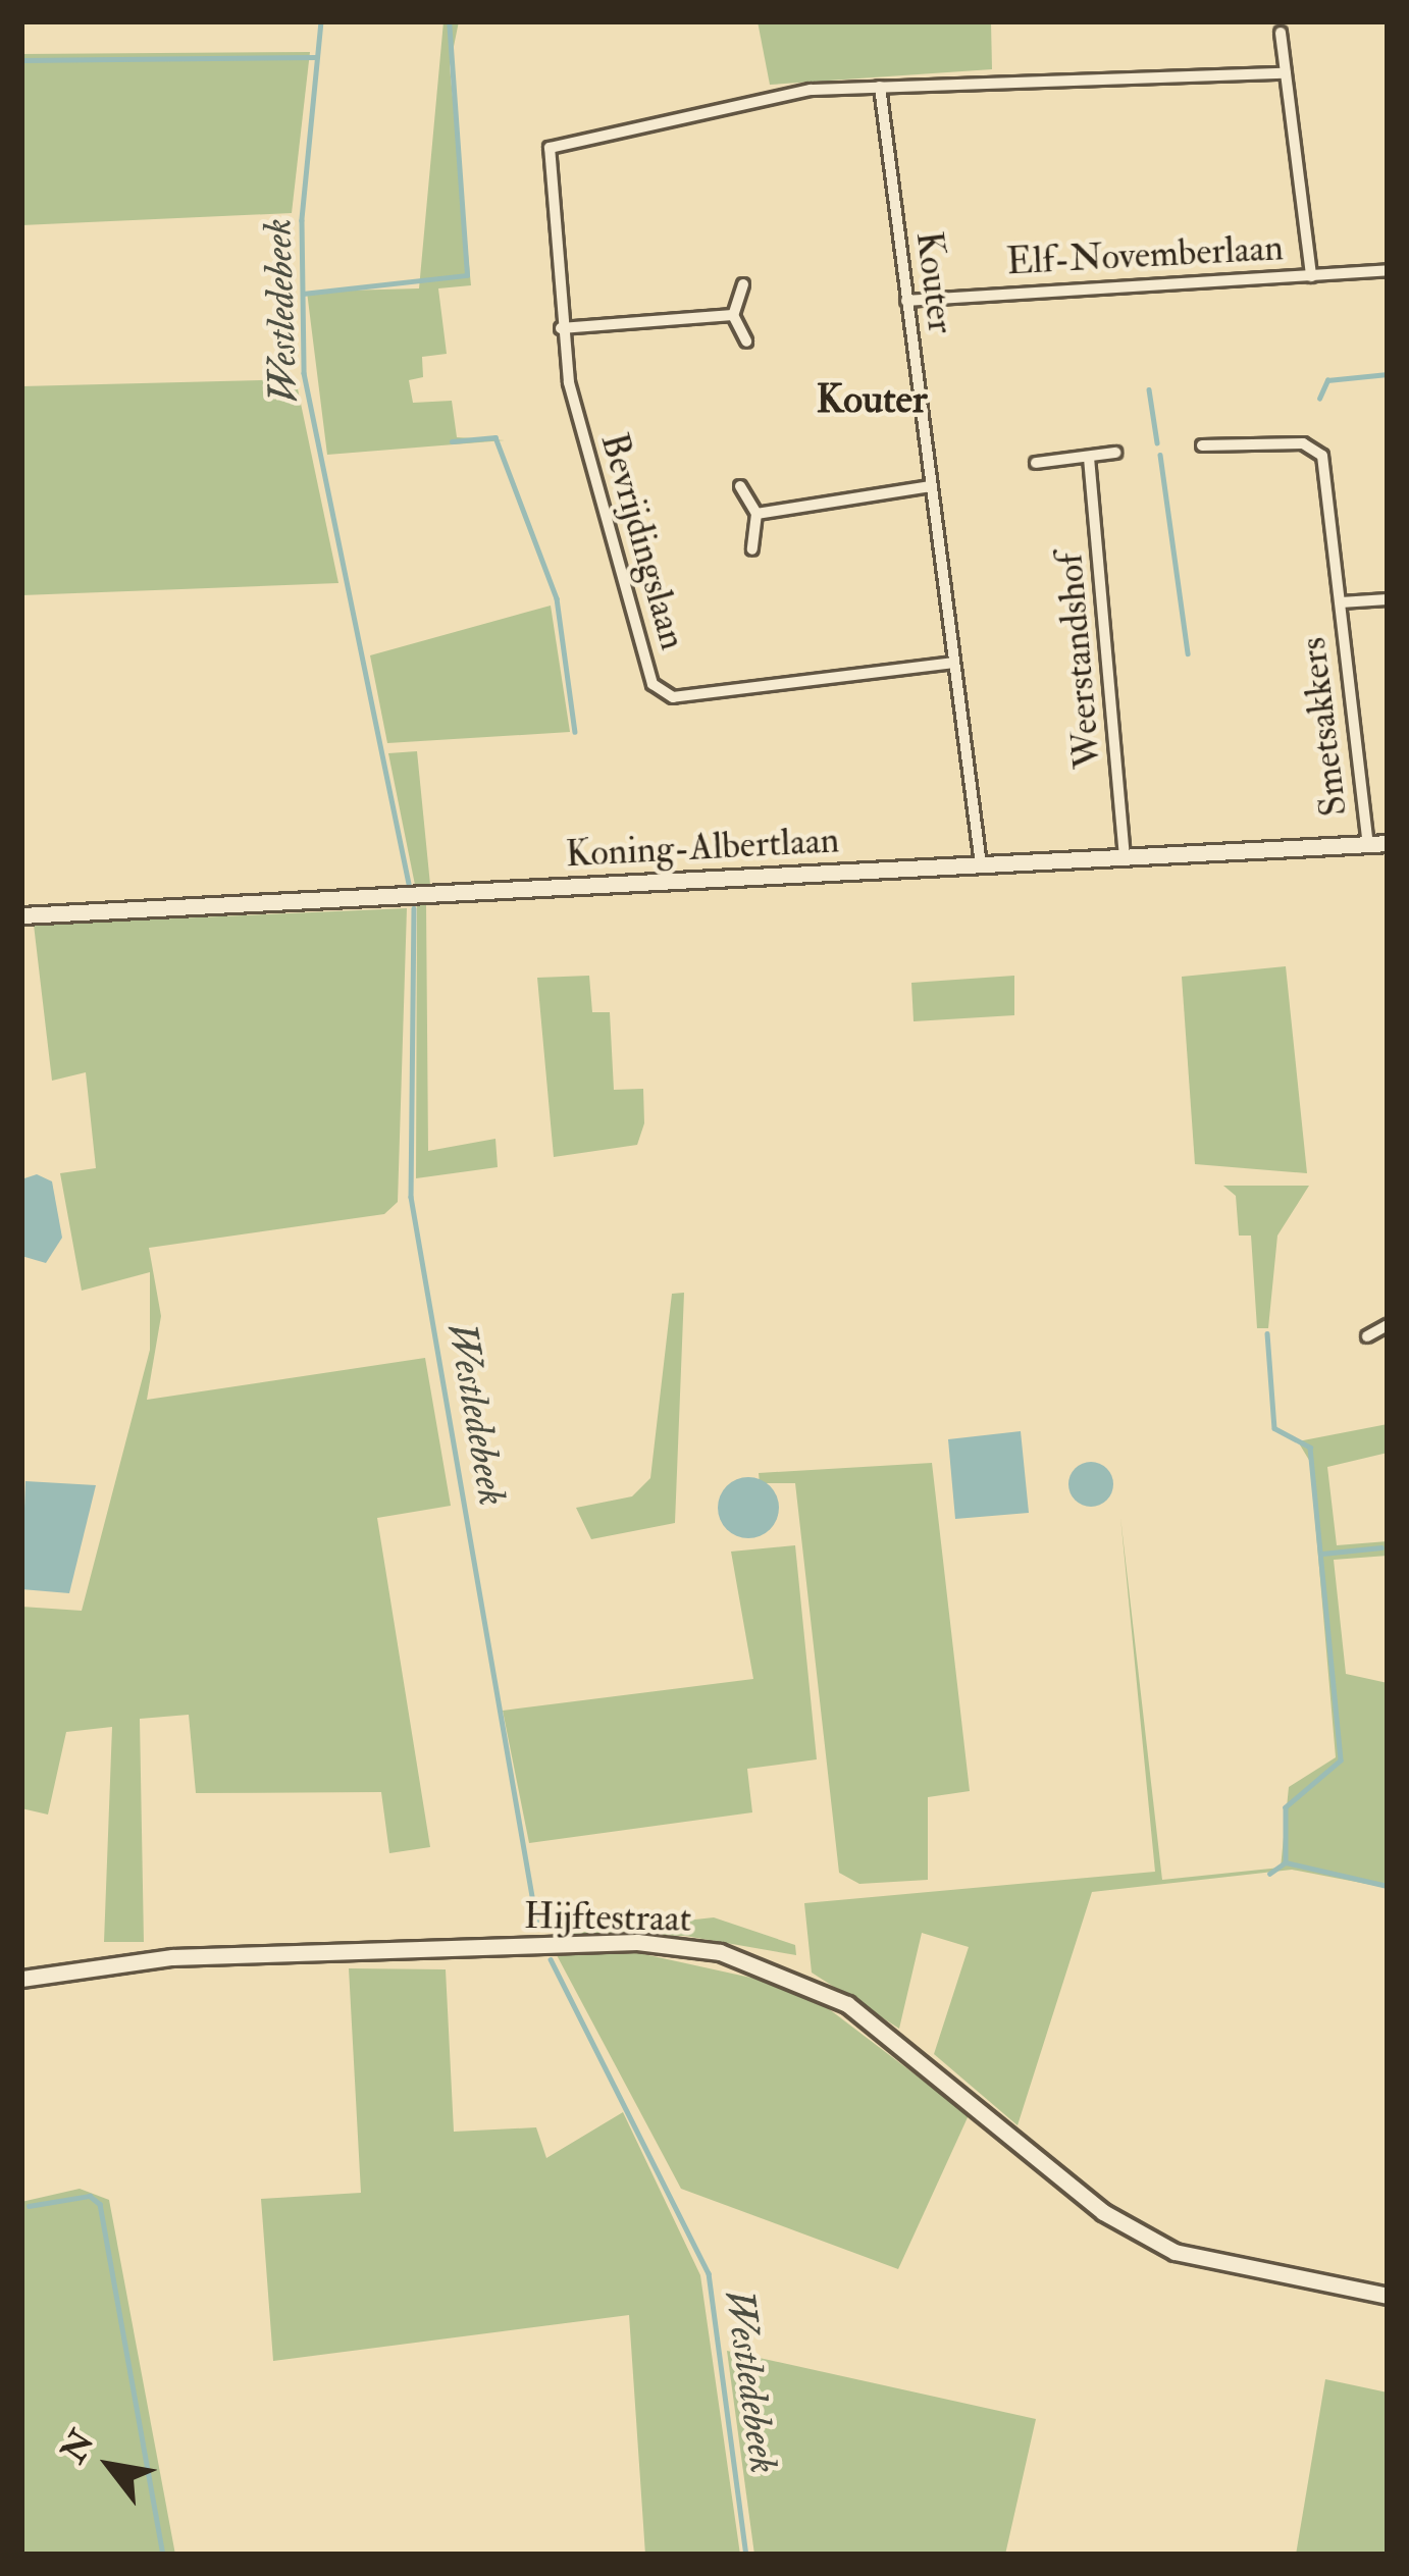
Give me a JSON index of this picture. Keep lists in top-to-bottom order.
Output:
{
  "streets": {
    "street": [
      "Elf-Novemberlaan",
      "Kouter",
      "Bevrijdingslaan",
      "Weerstandshof",
      "Smetsakkers",
      "Koning-Albertlaan",
      "Hijftestraat"
    ]
  },
  "crossings": [
    ["Elf-Novemberlaan", "Kouter"],
    ["Kouter", "Bevrijdingslaan"],
    ["Kouter", "Koning-Albertlaan"],
    ["Weerstandshof", "Koning-Albertlaan"],
    ["Smetsakkers", "Koning-Albertlaan"]
  ],
  "districts": ["Kouter"],
  "water": ["Westledebeek"],
  "north": "top left"
}
